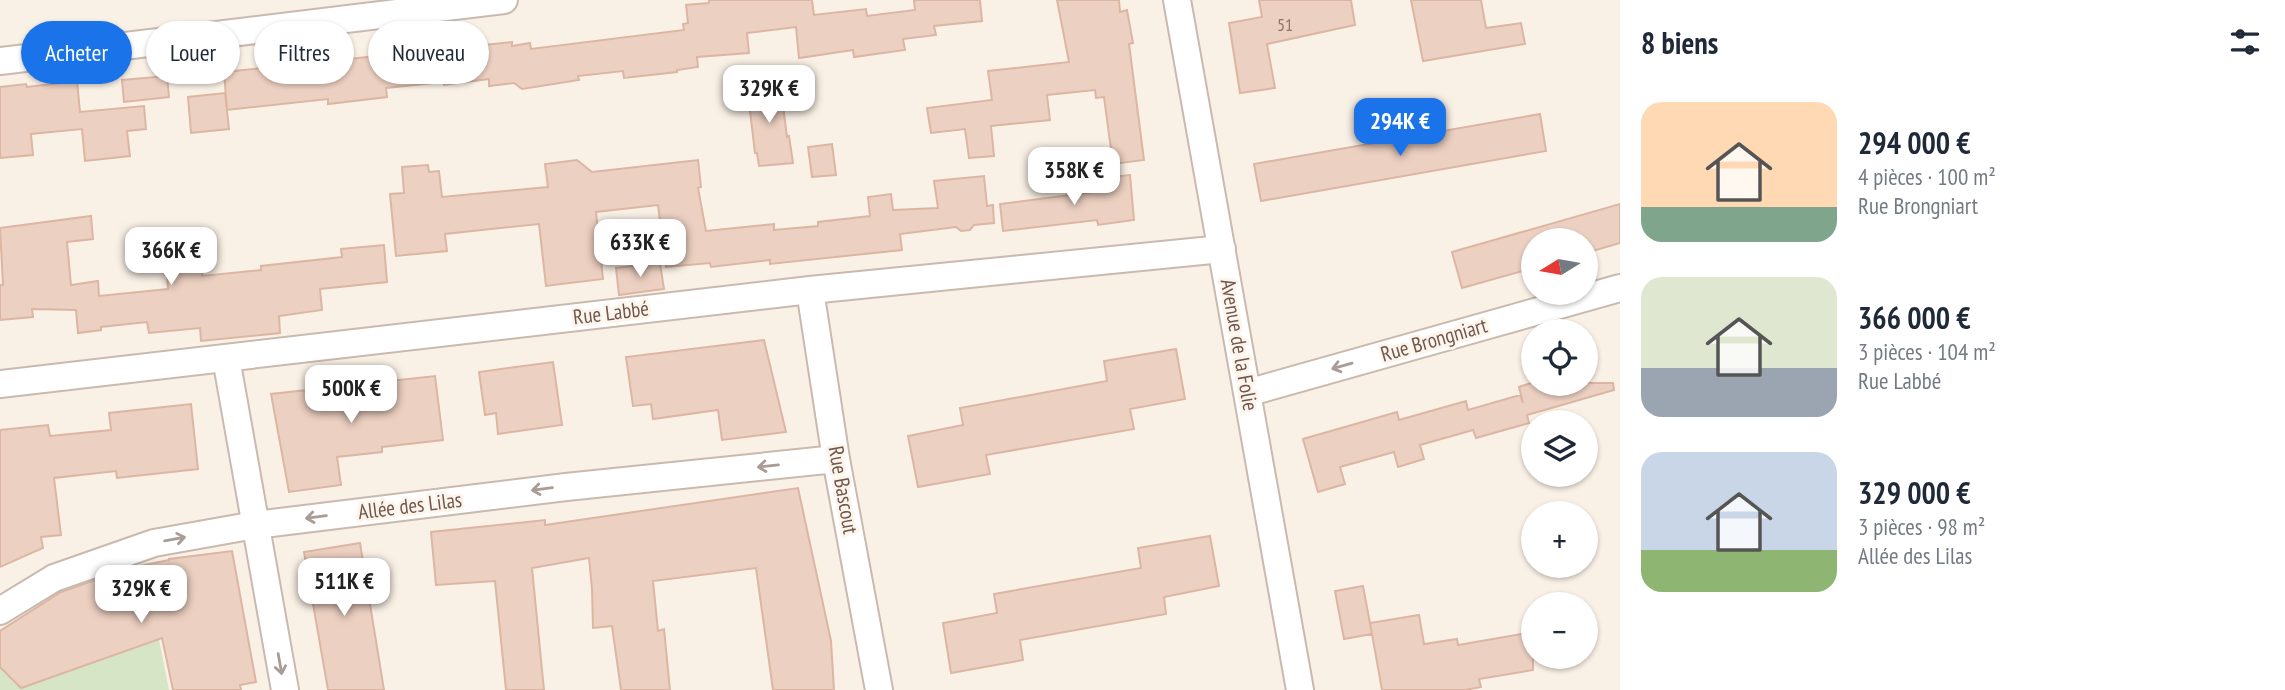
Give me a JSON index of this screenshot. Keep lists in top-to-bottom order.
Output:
{
  "streets": {
    "street": [
      "Rue Labbé",
      "Rue Brongniart",
      "Avenue de la Folie",
      "Rue Bascout",
      "Allée des Lilas"
    ]
  },
  "crossings": [
    ["Rue Labbé", "Avenue de la Folie"],
    ["Rue Labbé", "Rue Bascout"],
    ["Rue Brongniart", "Avenue de la Folie"],
    ["Rue Bascout", "Allée des Lilas"]
  ],
  "one_way": ["Rue Brongniart"],
  "house_numbers": ["51"],
  "north": "left",
  "page": {
    "heading": "8 biens",
    "chip": [
      "Acheter",
      "Louer",
      "Filtres",
      "Nouveau"
    ],
    "price": [
      "329K €",
      "294K €",
      "358K €",
      "633K €",
      "366K €",
      "500K €",
      "511K €",
      "329K €"
    ],
    "list": [
      {
        "name": "294 000 €",
        "note": "4 pièces · 100 m² · Rue Brongniart"
      },
      {
        "name": "366 000 €",
        "note": "3 pièces · 104 m² · Rue Labbé"
      },
      {
        "name": "329 000 €",
        "note": "3 pièces · 98 m² · Allée des Lilas"
      }
    ],
    "map_buttons": ["+", "−"]
  }
}
